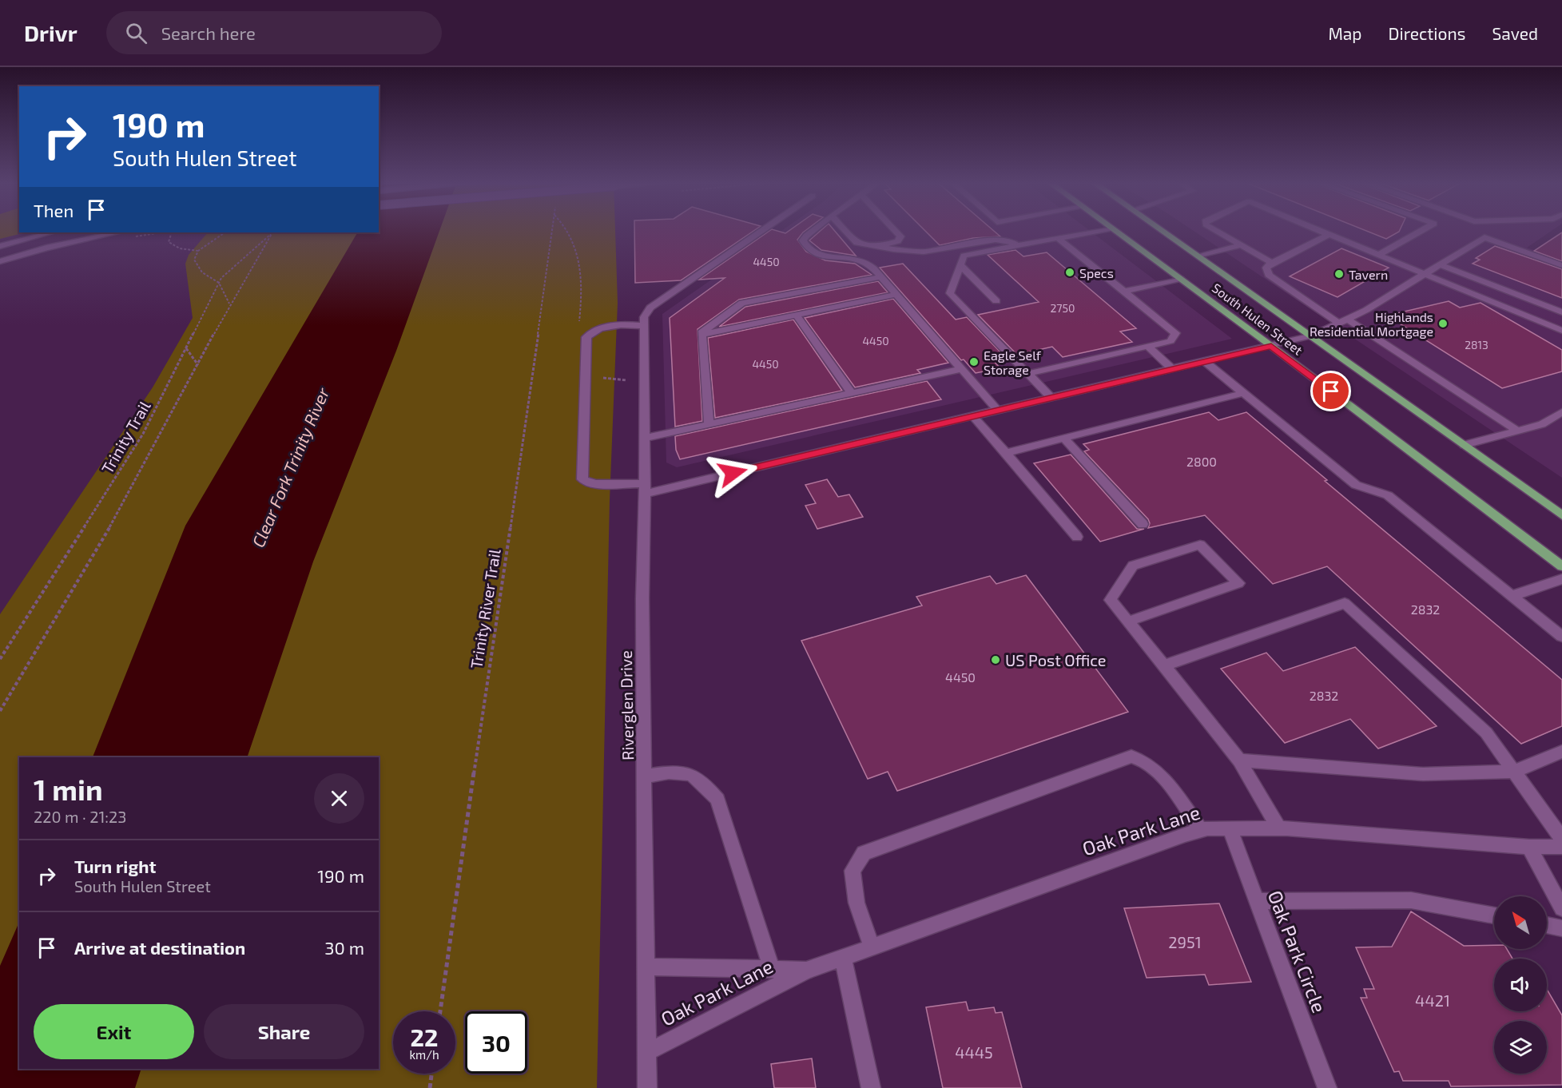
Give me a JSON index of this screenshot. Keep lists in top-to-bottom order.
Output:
{
  "streets": {
    "main road": ["South Hulen Street"],
    "street": ["Riverglen Drive", "Oak Park Lane", "Oak Park Circle"],
    "path": ["Trinity Trail", "Trinity River Trail"]
  },
  "crossings": [
    ["Riverglen Drive", "Oak Park Lane"],
    ["Oak Park Lane", "Oak Park Circle"]
  ],
  "water": ["Clear Fork Trinity River"],
  "places": [
    "Specs",
    "Tavern",
    "Highlands Residential Mortgage",
    "Eagle Self Storage",
    "US Post Office"
  ],
  "house_numbers": [
    "4450",
    "2750",
    "4450",
    "2813",
    "4450",
    "2800",
    "2832",
    "4450",
    "2832",
    "2951",
    "4421",
    "4445"
  ],
  "north": "top left",
  "page": {
    "header": "Drivr",
    "search": "Search here",
    "nav": ["Map", "Directions", "Saved"],
    "turn": ["190 m", "South Hulen Street"],
    "then": "Then",
    "heading": ["1 min", "220 m · 21:23"],
    "list": [
      {
        "name": "Turn right",
        "note": "South Hulen Street",
        "value": "190 m"
      },
      {
        "name": "Arrive at destination",
        "value": "30 m"
      }
    ],
    "buttons": ["Exit", "Share"],
    "speed": "22 km/h",
    "limit": "30"
  }
}
